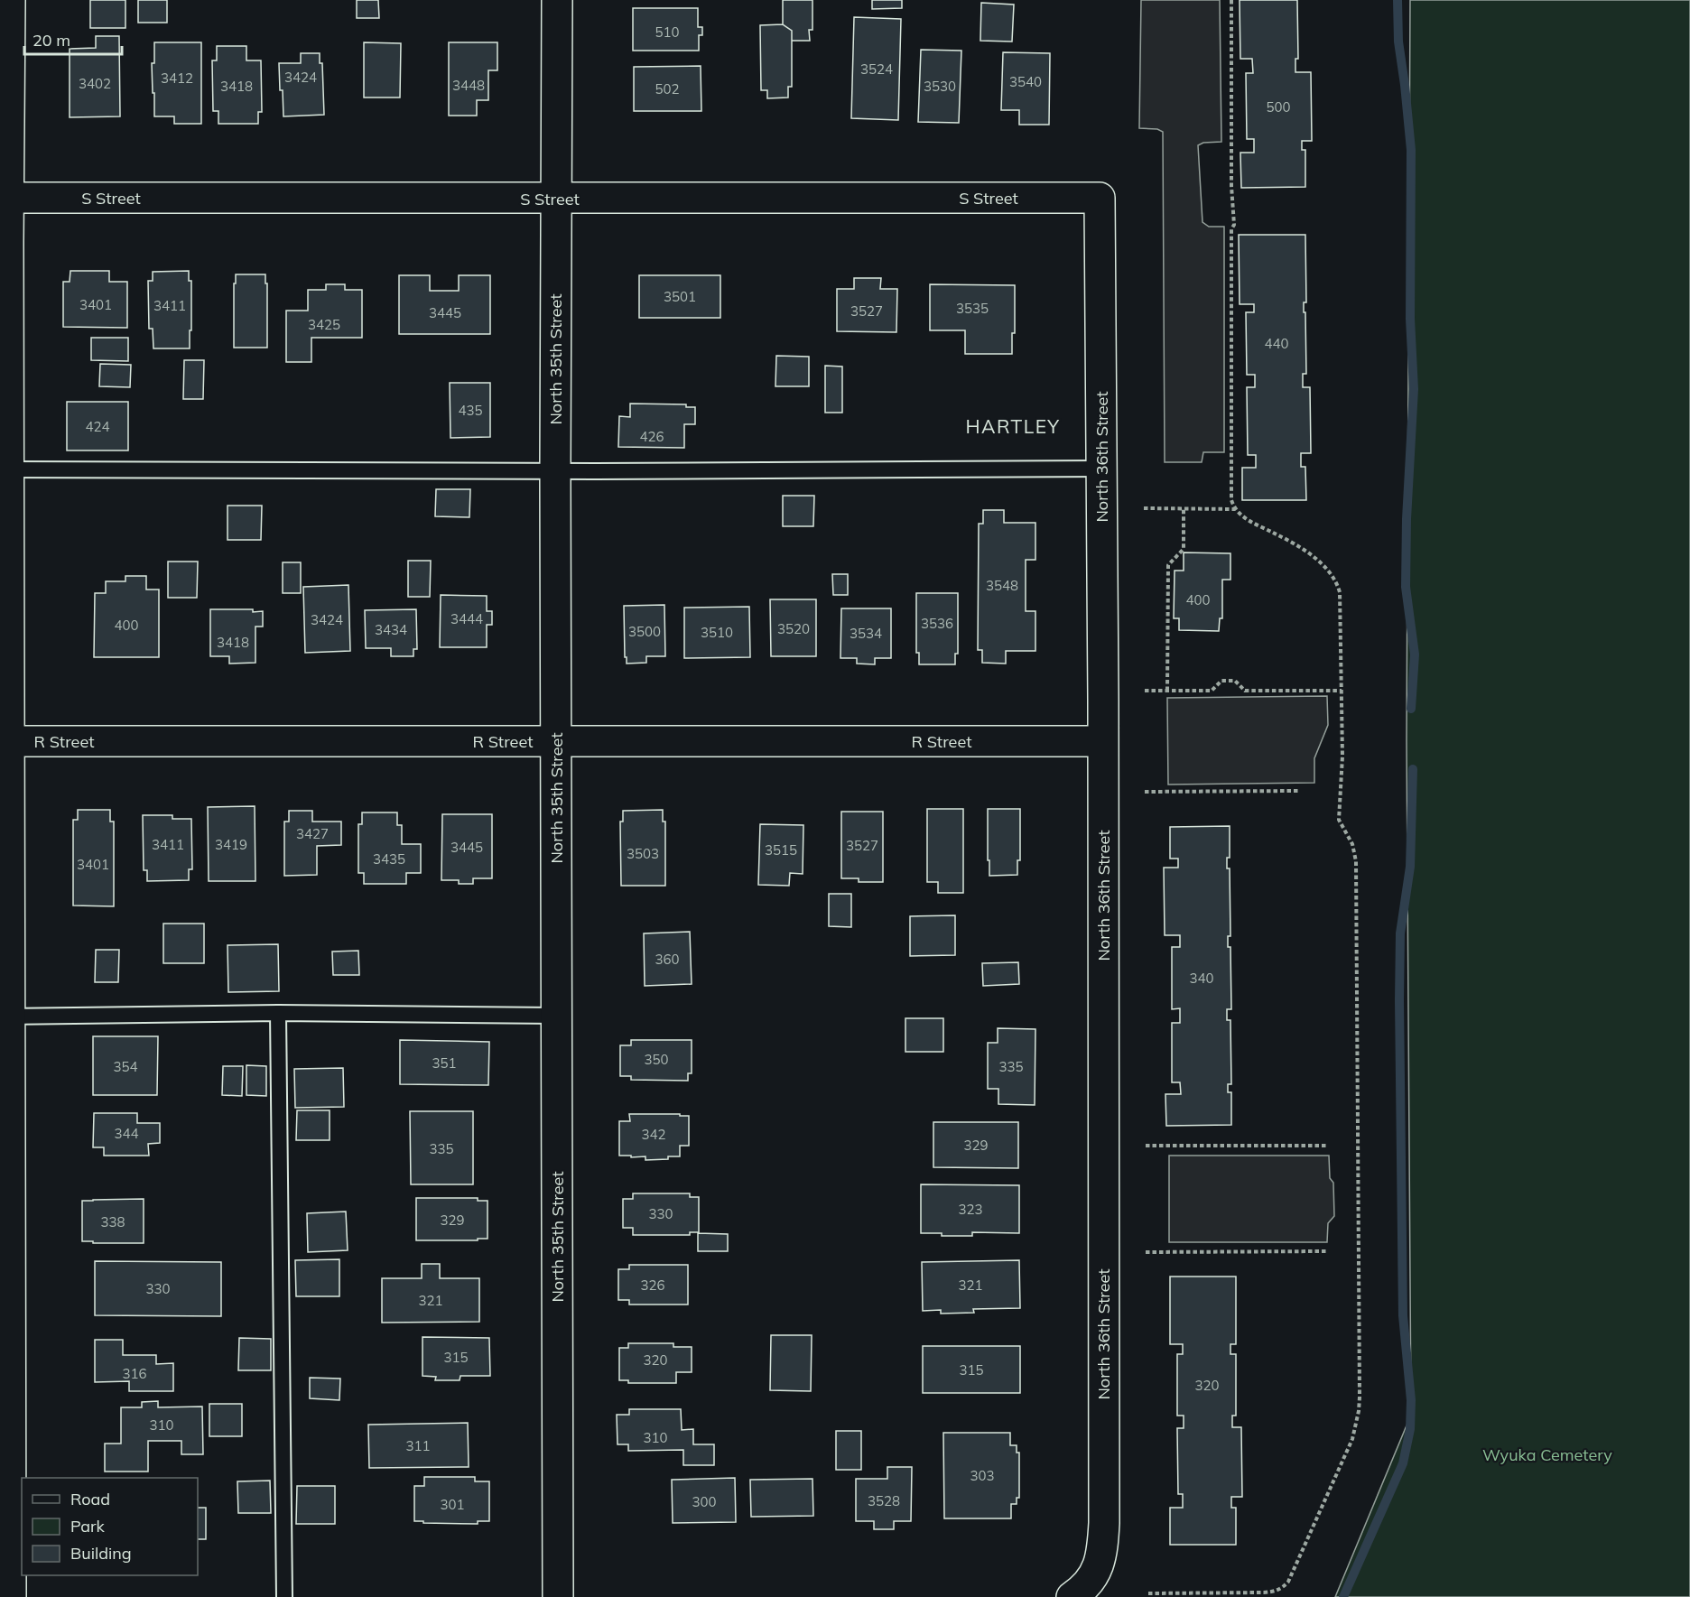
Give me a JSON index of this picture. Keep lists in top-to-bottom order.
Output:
{
  "streets": {
    "street": [
      "S Street",
      "North 35th Street",
      "North 36th Street",
      "R Street"
    ]
  },
  "crossings": [
    ["S Street", "North 35th Street"],
    ["S Street", "North 36th Street"],
    ["North 35th Street", "R Street"],
    ["North 36th Street", "R Street"]
  ],
  "districts": ["HARTLEY"],
  "parks": ["Wyuka Cemetery"],
  "house_numbers": [
    "510",
    "3524",
    "3424",
    "3412",
    "3540",
    "3402",
    "3448",
    "3418",
    "3530",
    "502",
    "500",
    "3501",
    "3401",
    "3411",
    "3535",
    "3527",
    "3445",
    "3425",
    "440",
    "435",
    "424",
    "426",
    "3548",
    "400",
    "3444",
    "3424",
    "3536",
    "400",
    "3520",
    "3434",
    "3500",
    "3510",
    "3534",
    "3418",
    "3427",
    "3411",
    "3419",
    "3527",
    "3445",
    "3515",
    "3503",
    "3435",
    "3401",
    "360",
    "340",
    "350",
    "351",
    "354",
    "335",
    "344",
    "342",
    "329",
    "335",
    "323",
    "330",
    "329",
    "338",
    "326",
    "321",
    "330",
    "321",
    "315",
    "320",
    "315",
    "316",
    "320",
    "310",
    "310",
    "311",
    "303",
    "3528",
    "300",
    "301"
  ],
  "legend": ["Road", "Park", "Building"],
  "scale_bar": "20 m"
}
